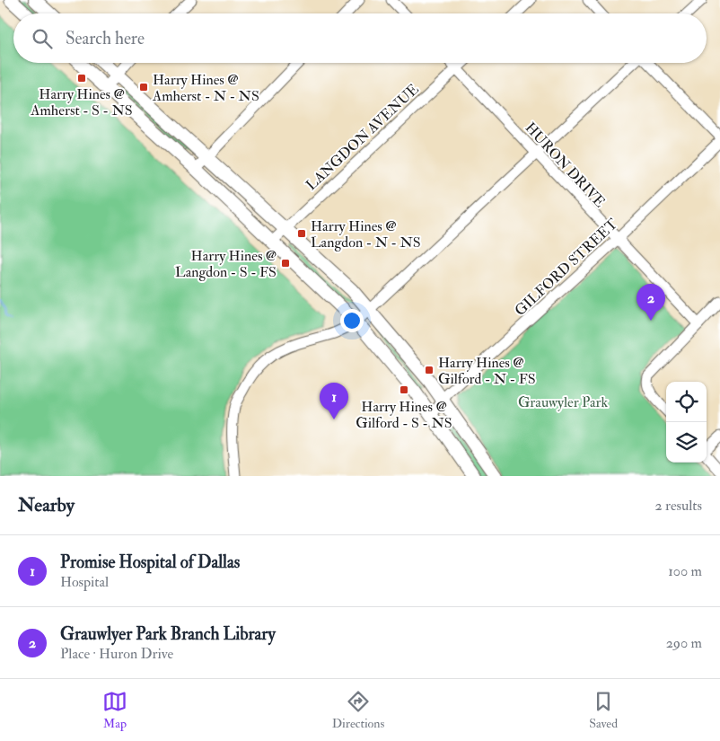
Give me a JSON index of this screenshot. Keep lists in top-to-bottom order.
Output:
{
  "streets": {
    "street": ["LANGDON AVENUE", "HURON DRIVE", "GILFORD STREET"]
  },
  "crossings": [
    ["LANGDON AVENUE", "HURON DRIVE"],
    ["HURON DRIVE", "GILFORD STREET"]
  ],
  "parks": ["Grauwyler Park"],
  "places": {
    "transit": [
      "Harry Hines @ Amherst - S - NS",
      "Harry Hines @ Amherst - N - NS",
      "Harry Hines @ Langdon - N - NS",
      "Harry Hines @ Langdon - S - FS",
      "Harry Hines @ Gilford - N - FS",
      "Harry Hines @ Gilford - S - NS"
    ]
  },
  "page": {
    "search": "Search here",
    "pins": ["2", "1"],
    "heading": ["Nearby", "2 results"],
    "list": [
      {
        "mark": "1",
        "name": "Promise Hospital of Dallas",
        "note": "Hospital",
        "value": "100 m"
      },
      {
        "mark": "2",
        "name": "Grauwlyer Park Branch Library",
        "note": "Place · Huron Drive",
        "value": "290 m"
      }
    ],
    "nav": ["Map", "Directions", "Saved"]
  }
}
